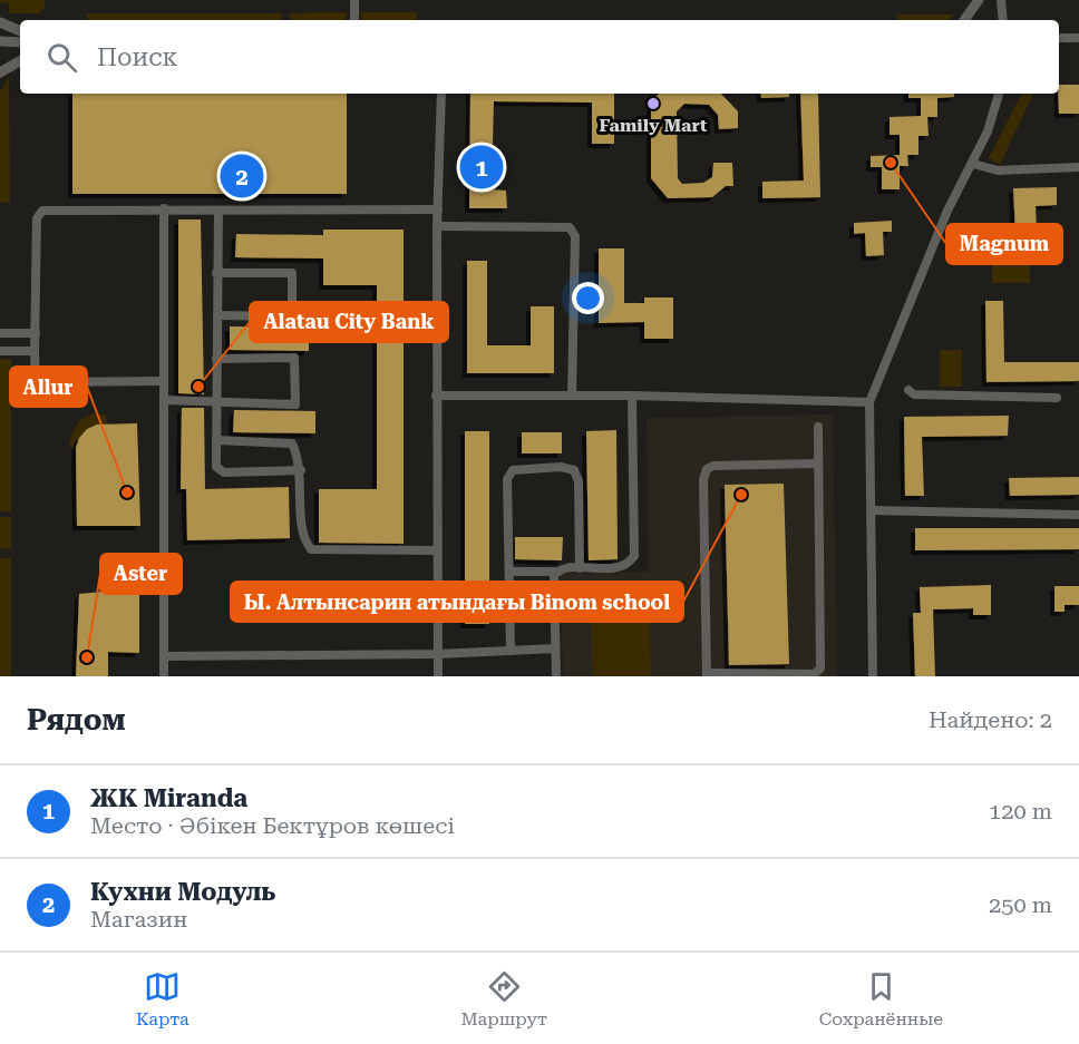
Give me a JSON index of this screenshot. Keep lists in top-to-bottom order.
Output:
{
  "places": [
    "Family Mart",
    "Magnum",
    "Alatau City Bank",
    "Allur",
    "Ы. Алтынсарин атындағы Binom school",
    "Aster"
  ],
  "page": {
    "search": "Поиск",
    "pins": ["1", "2"],
    "heading": ["Рядом", "Найдено: 2"],
    "list": [
      {
        "mark": "1",
        "name": "ЖК Miranda",
        "note": "Место · Әбікен Бектұров көшесі",
        "value": "120 m"
      },
      {
        "mark": "2",
        "name": "Кухни Модуль",
        "note": "Магазин",
        "value": "250 m"
      }
    ],
    "nav": ["Карта", "Маршрут", "Сохранённые"]
  }
}
